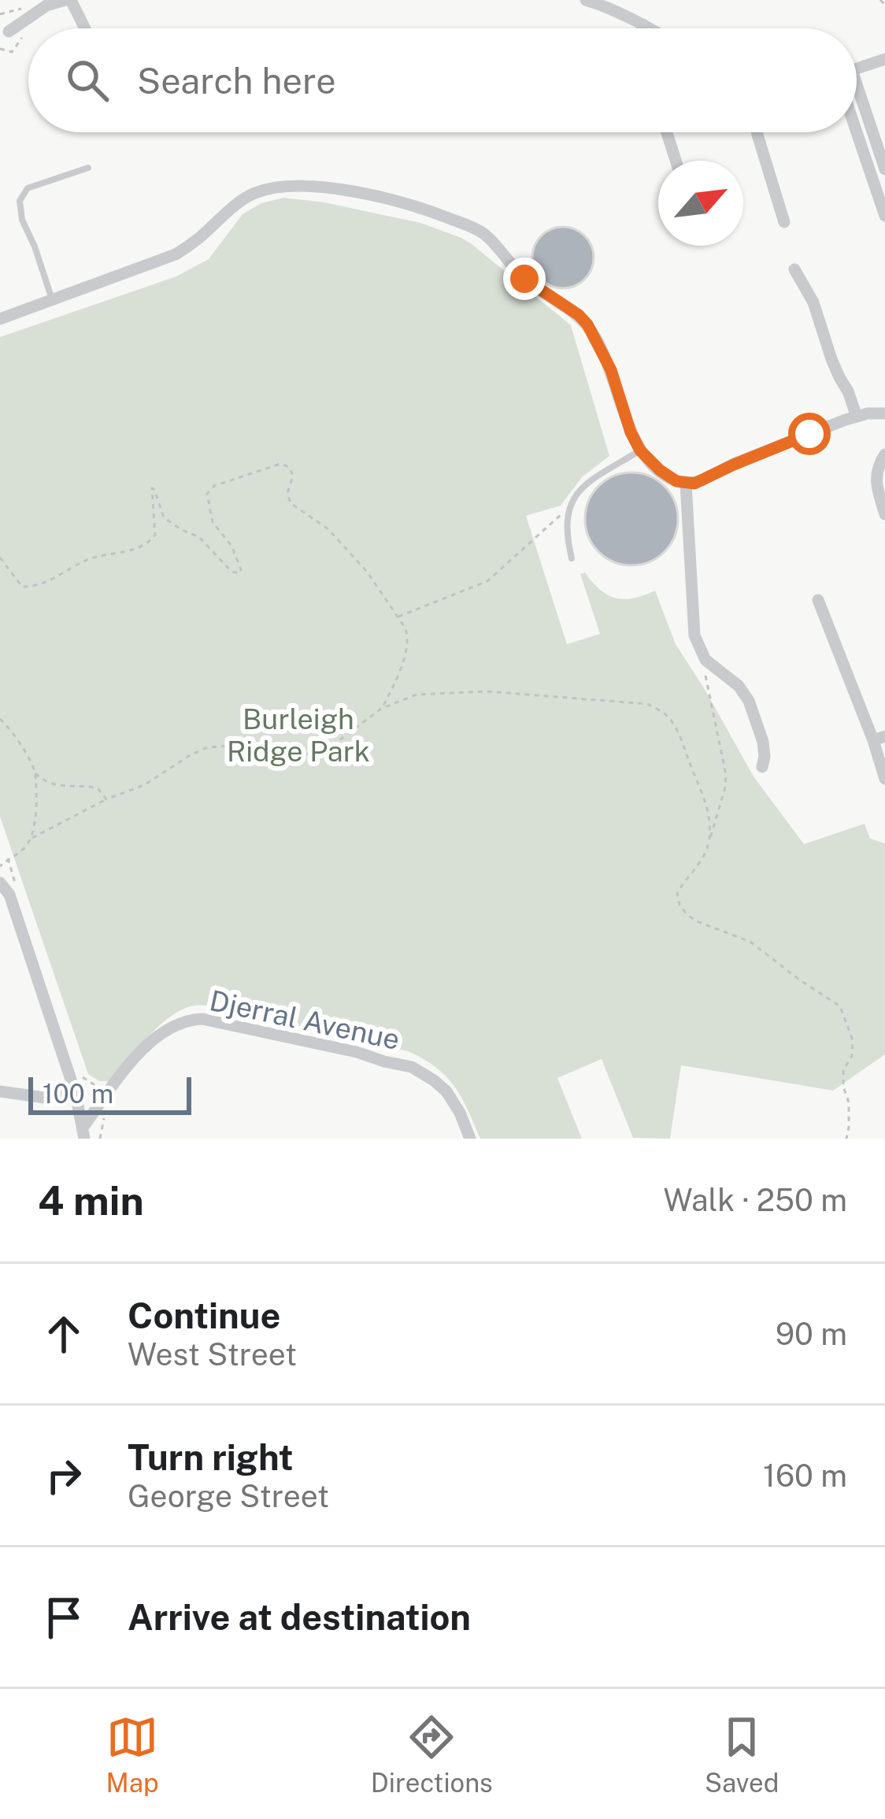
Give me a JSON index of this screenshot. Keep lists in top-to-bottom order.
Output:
{
  "streets": {
    "street": ["Djerral Avenue"]
  },
  "parks": ["Burleigh Ridge Park"],
  "scale_bar": "100 m",
  "north": "top right",
  "page": {
    "search": "Search here",
    "scale": "100 m",
    "heading": ["4 min", "Walk · 250 m"],
    "list": [
      ["Continue", "West Street", "90 m"],
      ["Turn right", "George Street", "160 m"],
      "Arrive at destination"
    ],
    "nav": ["Map", "Directions", "Saved"]
  }
}
